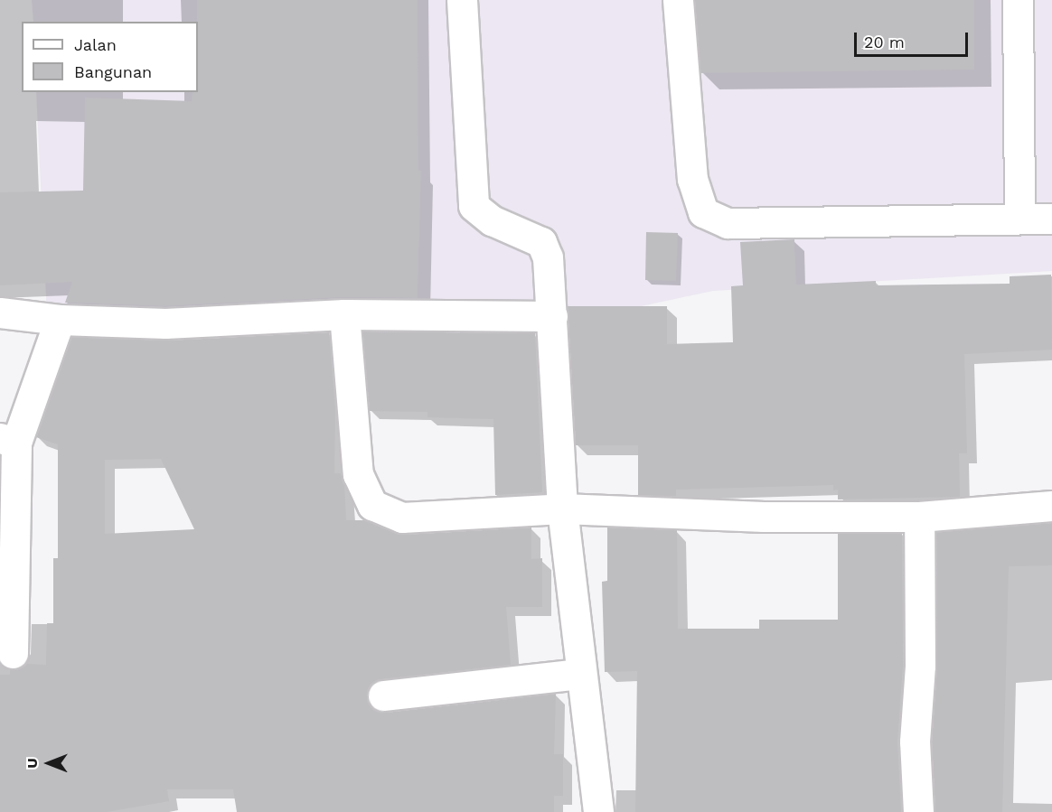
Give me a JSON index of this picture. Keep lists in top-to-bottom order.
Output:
{
  "legend": ["Jalan", "Bangunan"],
  "scale_bar": "20 m",
  "north": "left"
}
